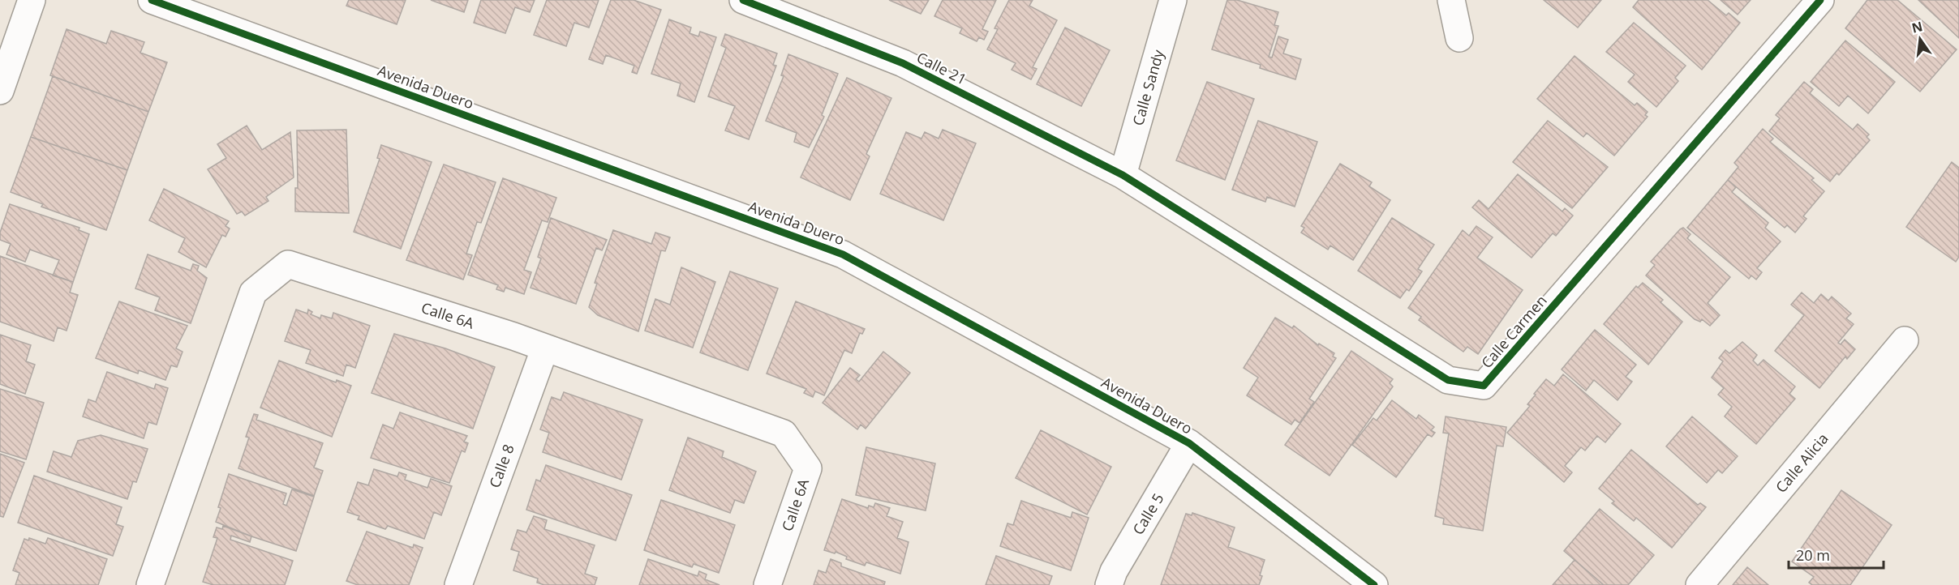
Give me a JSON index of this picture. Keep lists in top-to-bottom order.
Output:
{
  "streets": {
    "street": [
      "Calle 21",
      "Avenida Duero",
      "Calle Sandy",
      "Calle 6A",
      "Calle Carmen",
      "Calle Alicia",
      "Calle 8",
      "Calle 5"
    ]
  },
  "crossings": [
    ["Calle 21", "Calle Sandy"],
    ["Calle 21", "Calle Carmen"],
    ["Avenida Duero", "Calle 5"],
    ["Calle Sandy", "Calle Carmen"],
    ["Calle 6A", "Calle 8"]
  ],
  "scale_bar": "20 m",
  "north": "top"
}
